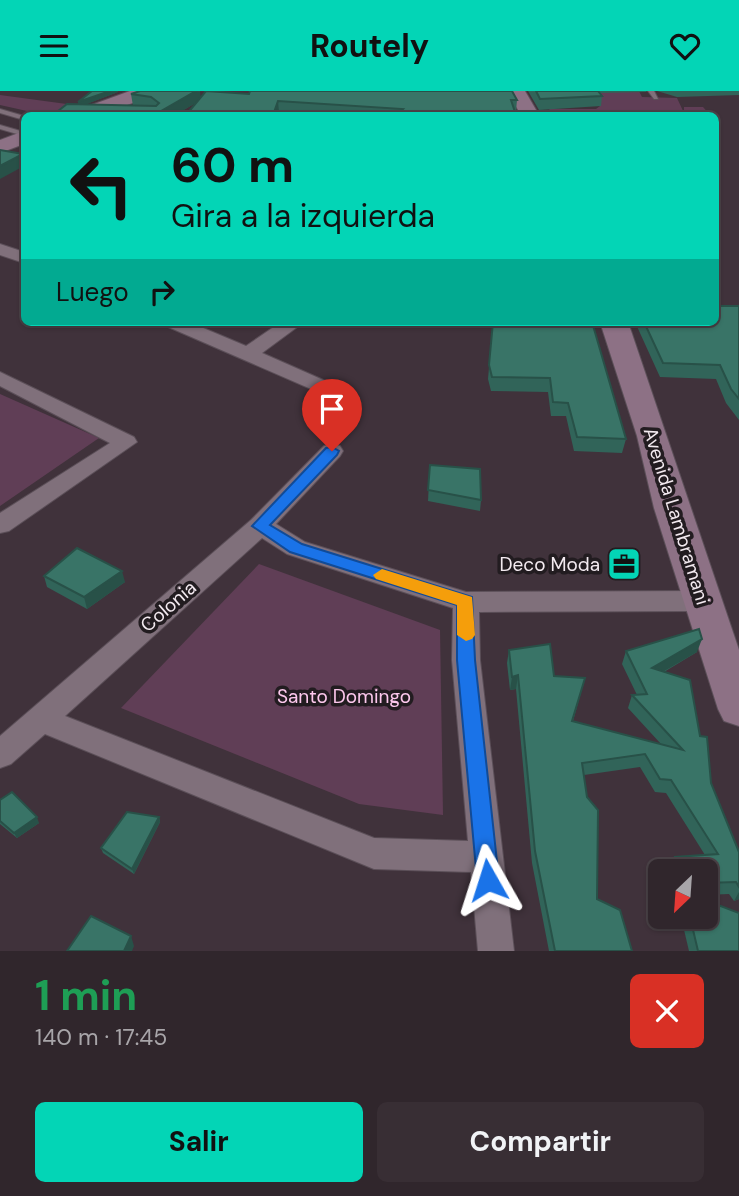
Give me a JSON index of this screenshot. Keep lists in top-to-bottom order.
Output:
{
  "streets": {
    "main road": ["Avenida Lambramani"],
    "street": ["Colonia"]
  },
  "parks": ["Santo Domingo"],
  "places": {
    "office": ["Deco Moda"]
  },
  "north": "bottom left",
  "page": {
    "header": "Routely",
    "turn": ["60 m", "Gira a la izquierda"],
    "then": "Luego",
    "heading": ["1 min", "140 m · 17:45"],
    "buttons": ["Salir", "Compartir"]
  }
}
